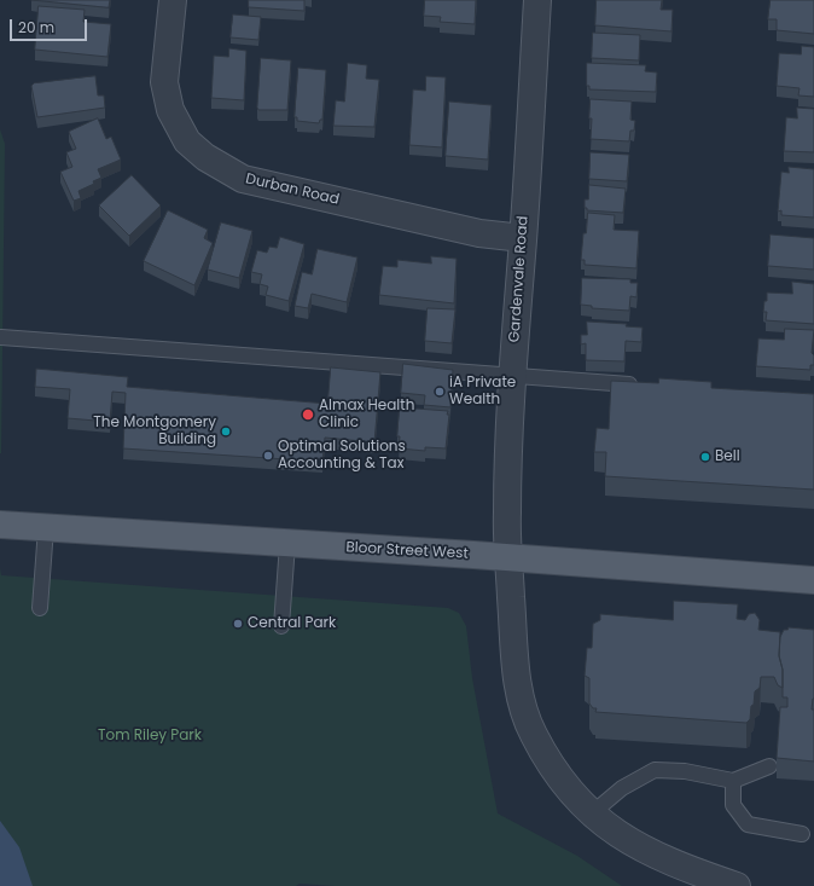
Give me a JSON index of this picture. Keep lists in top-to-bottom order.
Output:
{
  "streets": {
    "main road": ["Bloor Street West"],
    "street": ["Durban Road", "Gardenvale Road"]
  },
  "crossings": [
    ["Durban Road", "Gardenvale Road"],
    ["Gardenvale Road", "Bloor Street West"]
  ],
  "parks": ["Tom Riley Park"],
  "places": [
    "iA Private Wealth",
    "Almax Health Clinic",
    "The Montgomery Building",
    "Optimal Solutions Accounting & Tax",
    "Bell",
    "Central Park"
  ],
  "scale_bar": "20 m"
}
